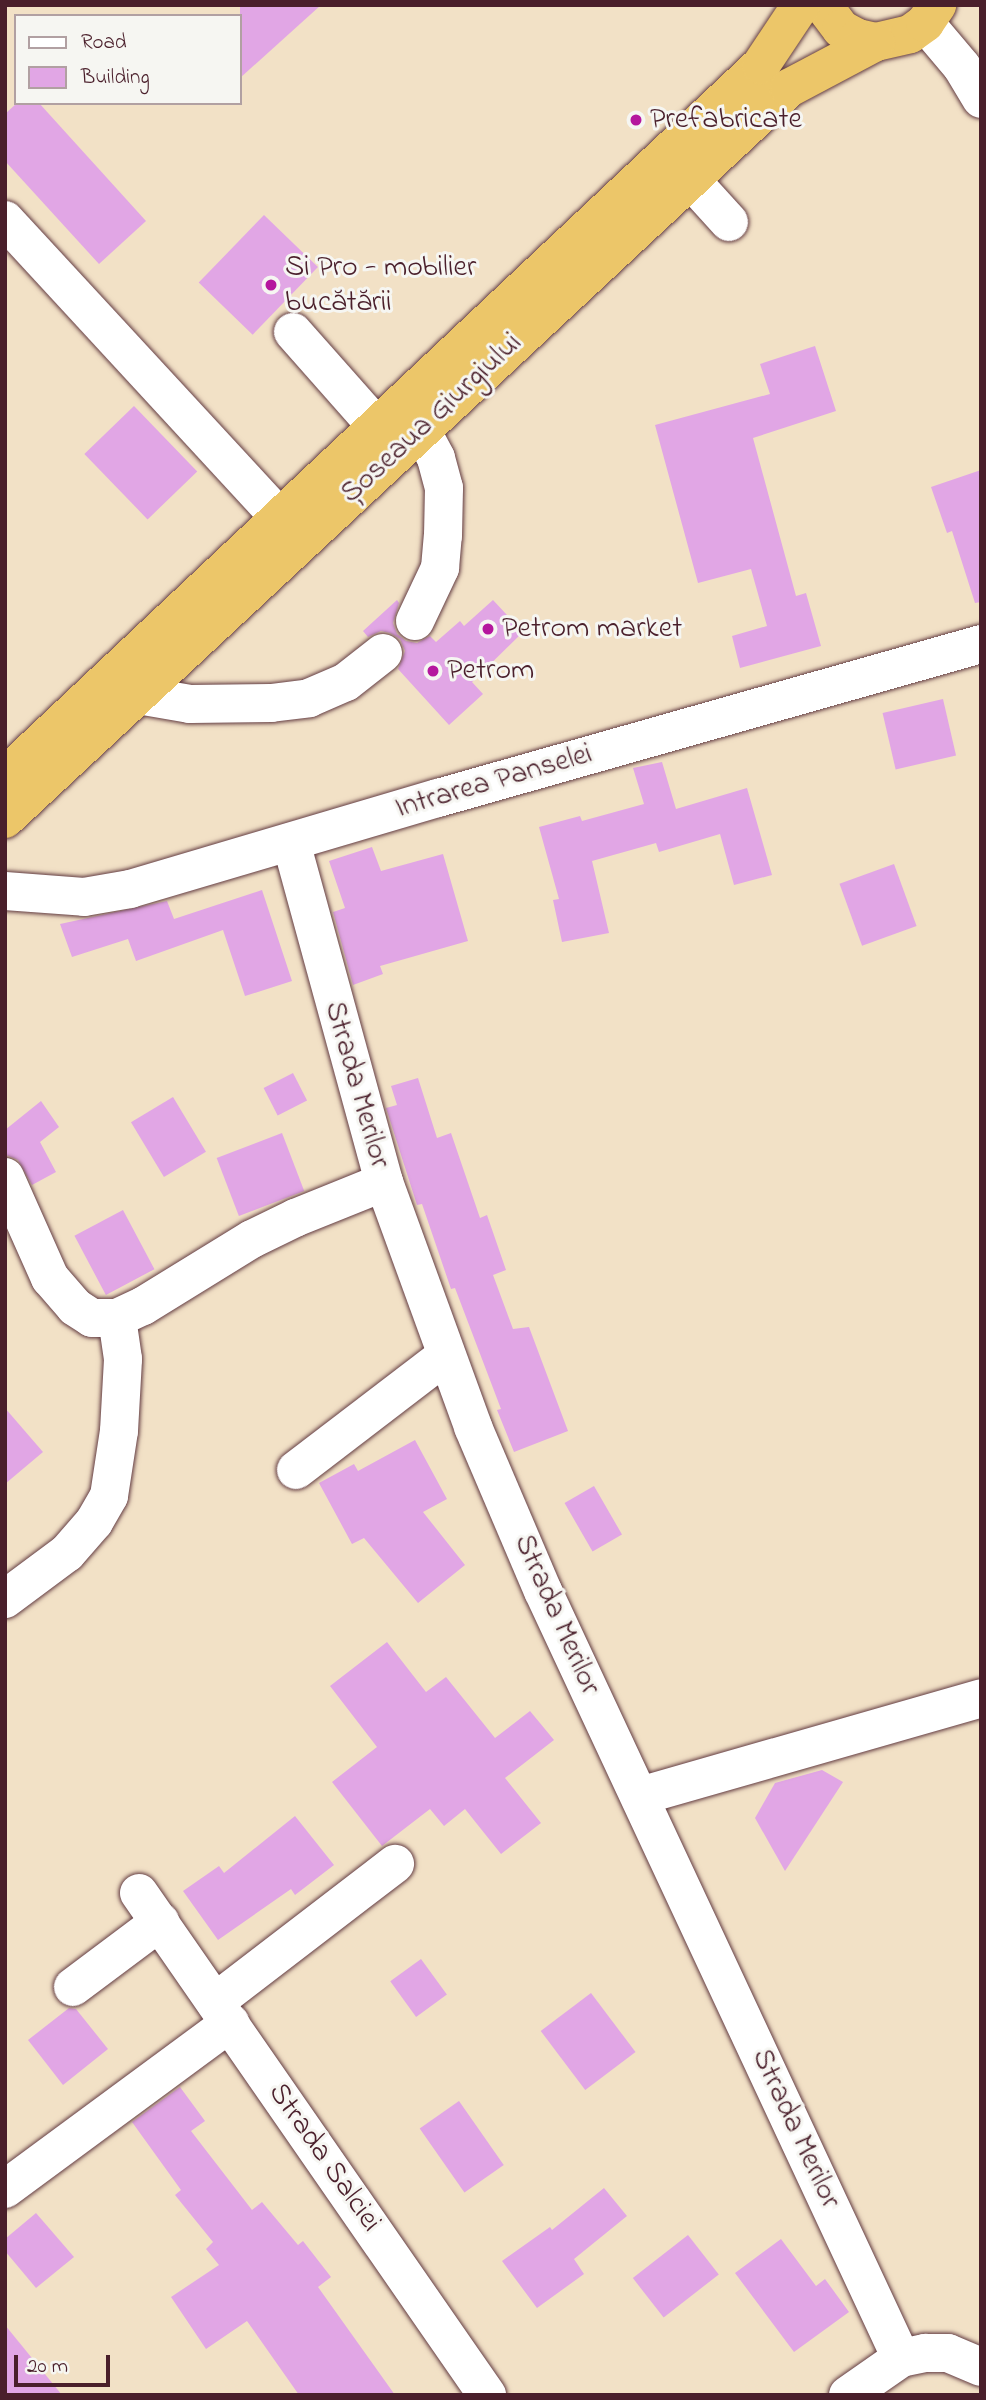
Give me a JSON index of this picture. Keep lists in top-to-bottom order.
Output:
{
  "streets": {
    "highway": ["Șoseaua Giurgiului"],
    "street": ["Intrarea Panselei", "Strada Merilor", "Strada Salciei"]
  },
  "crossings": [
    ["Intrarea Panselei", "Strada Merilor"]
  ],
  "places": [
    "Prefabricate",
    "Si Pro - mobilier bucătării",
    "Petrom market",
    "Petrom"
  ],
  "legend": ["Road", "Building"],
  "scale_bar": "20 m"
}
